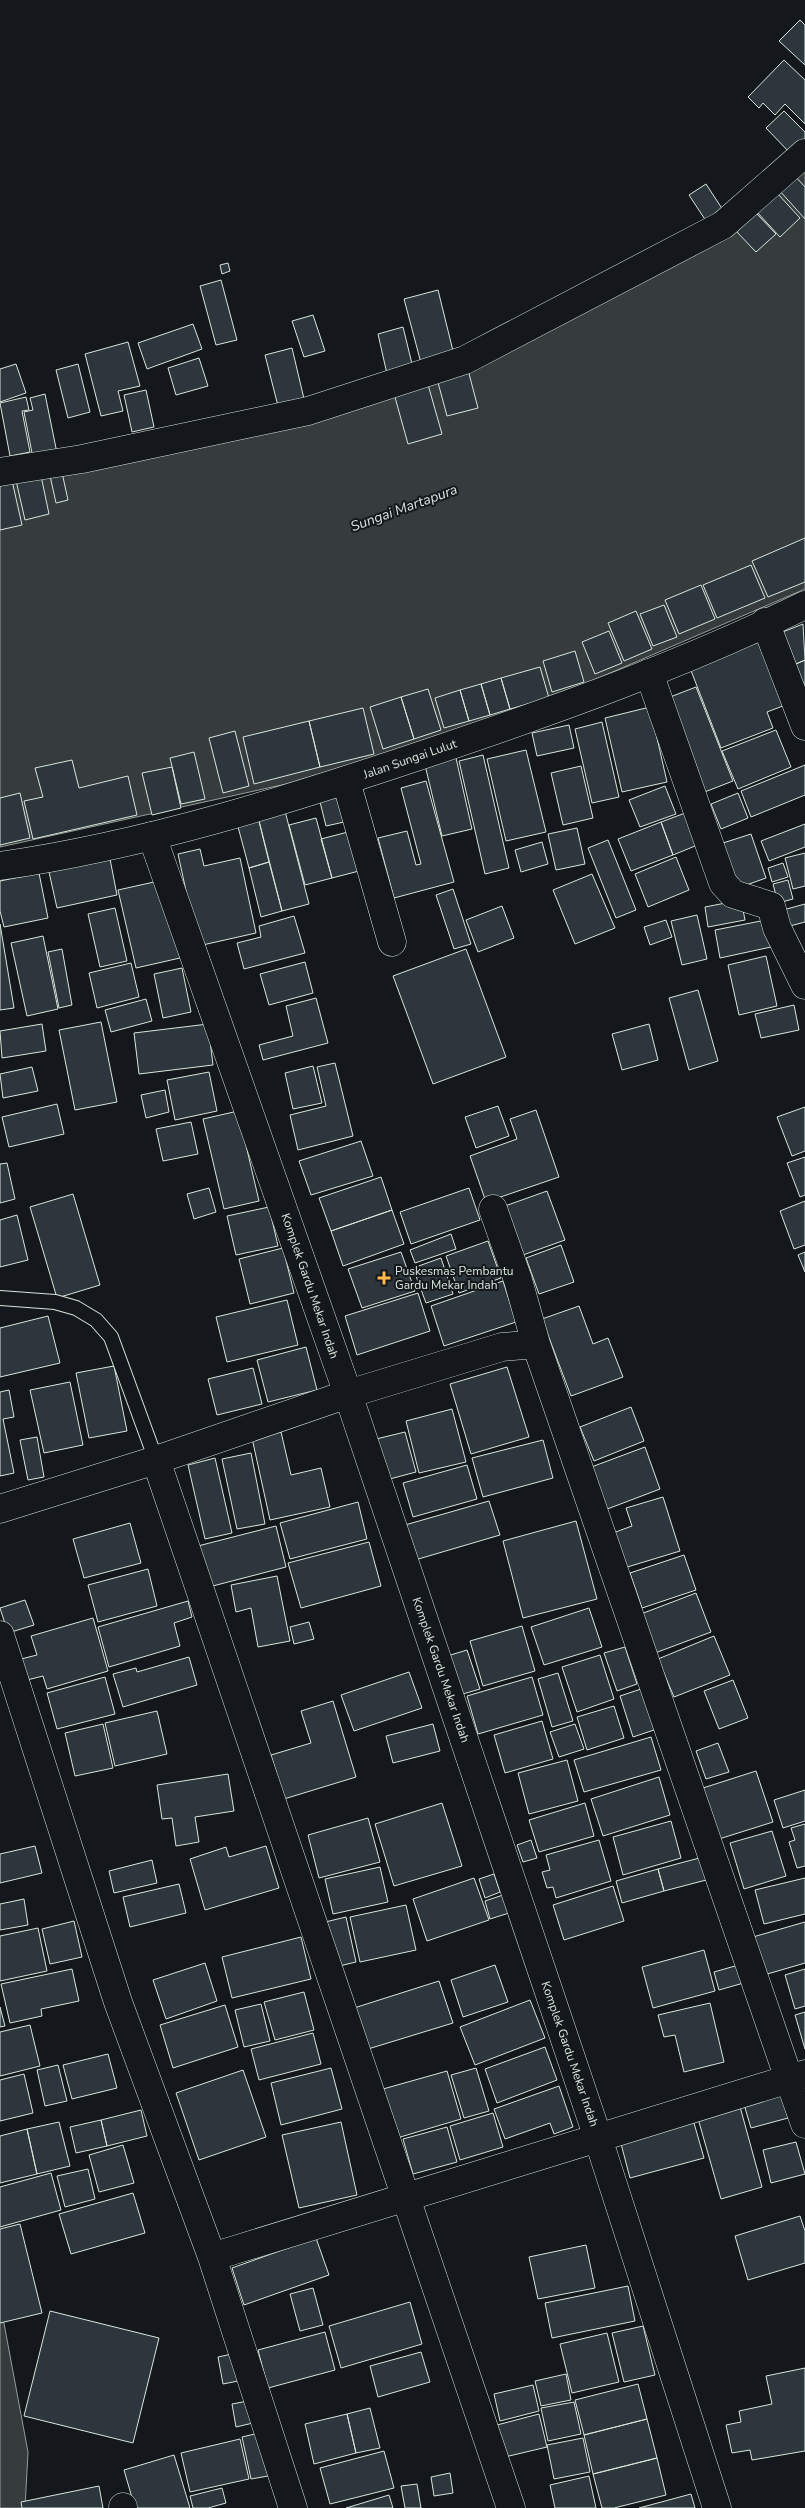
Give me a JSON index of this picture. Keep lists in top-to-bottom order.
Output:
{
  "streets": {
    "street": ["Jalan Sungai Lulut", "Komplek Gardu Mekar Indah"]
  },
  "crossings": [
    ["Jalan Sungai Lulut", "Komplek Gardu Mekar Indah"]
  ],
  "water": ["Sungai Martapura"],
  "places": {
    "health": ["Puskesmas Pembantu Gardu Mekar Indah"]
  }
}
